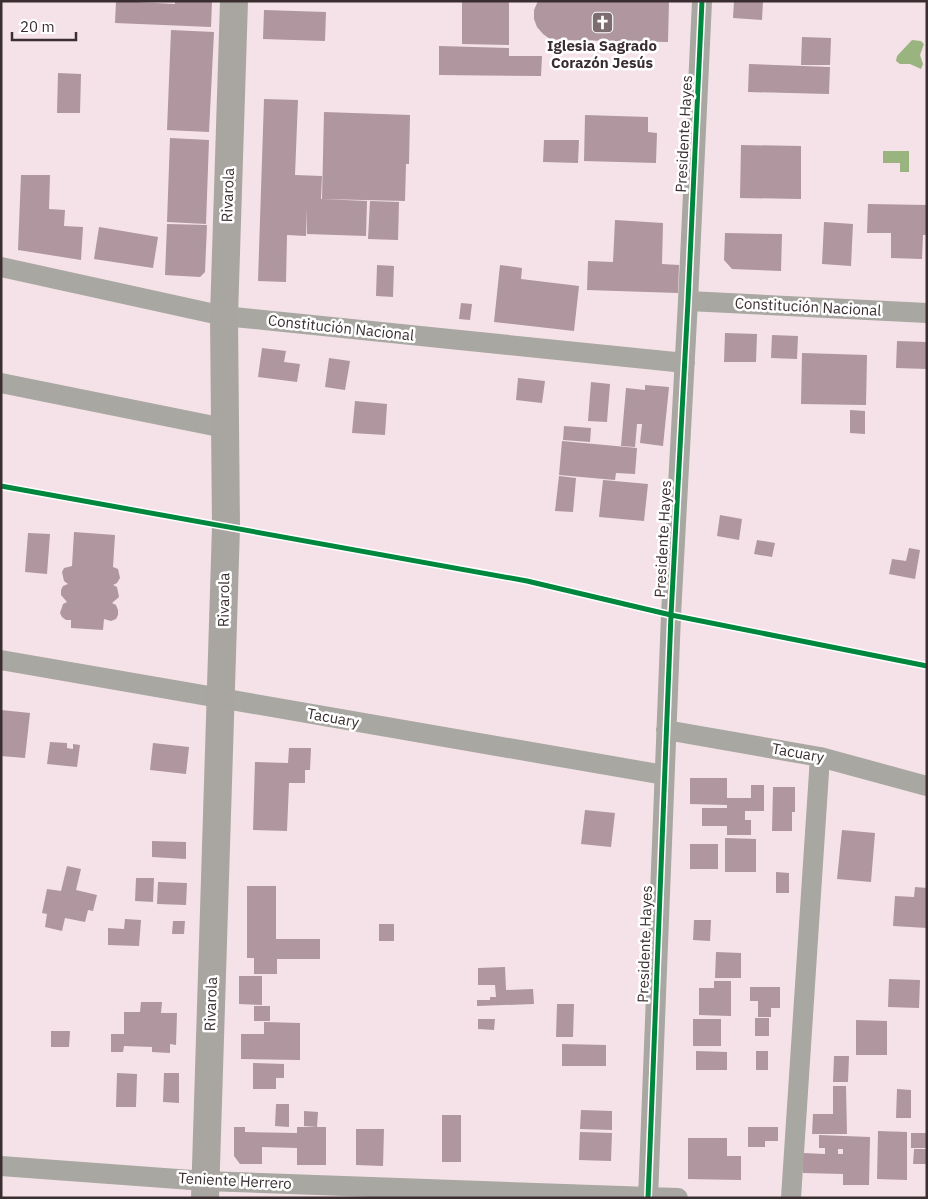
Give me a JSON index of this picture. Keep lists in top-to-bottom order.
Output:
{
  "streets": {
    "street": [
      "Presidente Hayes",
      "Rivarola",
      "Constitución Nacional",
      "Tacuary",
      "Teniente Herrero"
    ]
  },
  "crossings": [
    ["Presidente Hayes", "Constitución Nacional"],
    ["Presidente Hayes", "Tacuary"],
    ["Presidente Hayes", "Teniente Herrero"],
    ["Rivarola", "Constitución Nacional"],
    ["Rivarola", "Tacuary"],
    ["Rivarola", "Teniente Herrero"]
  ],
  "places": {
    "church": ["Iglesia Sagrado Corazón Jesús"]
  },
  "scale_bar": "20 m"
}
